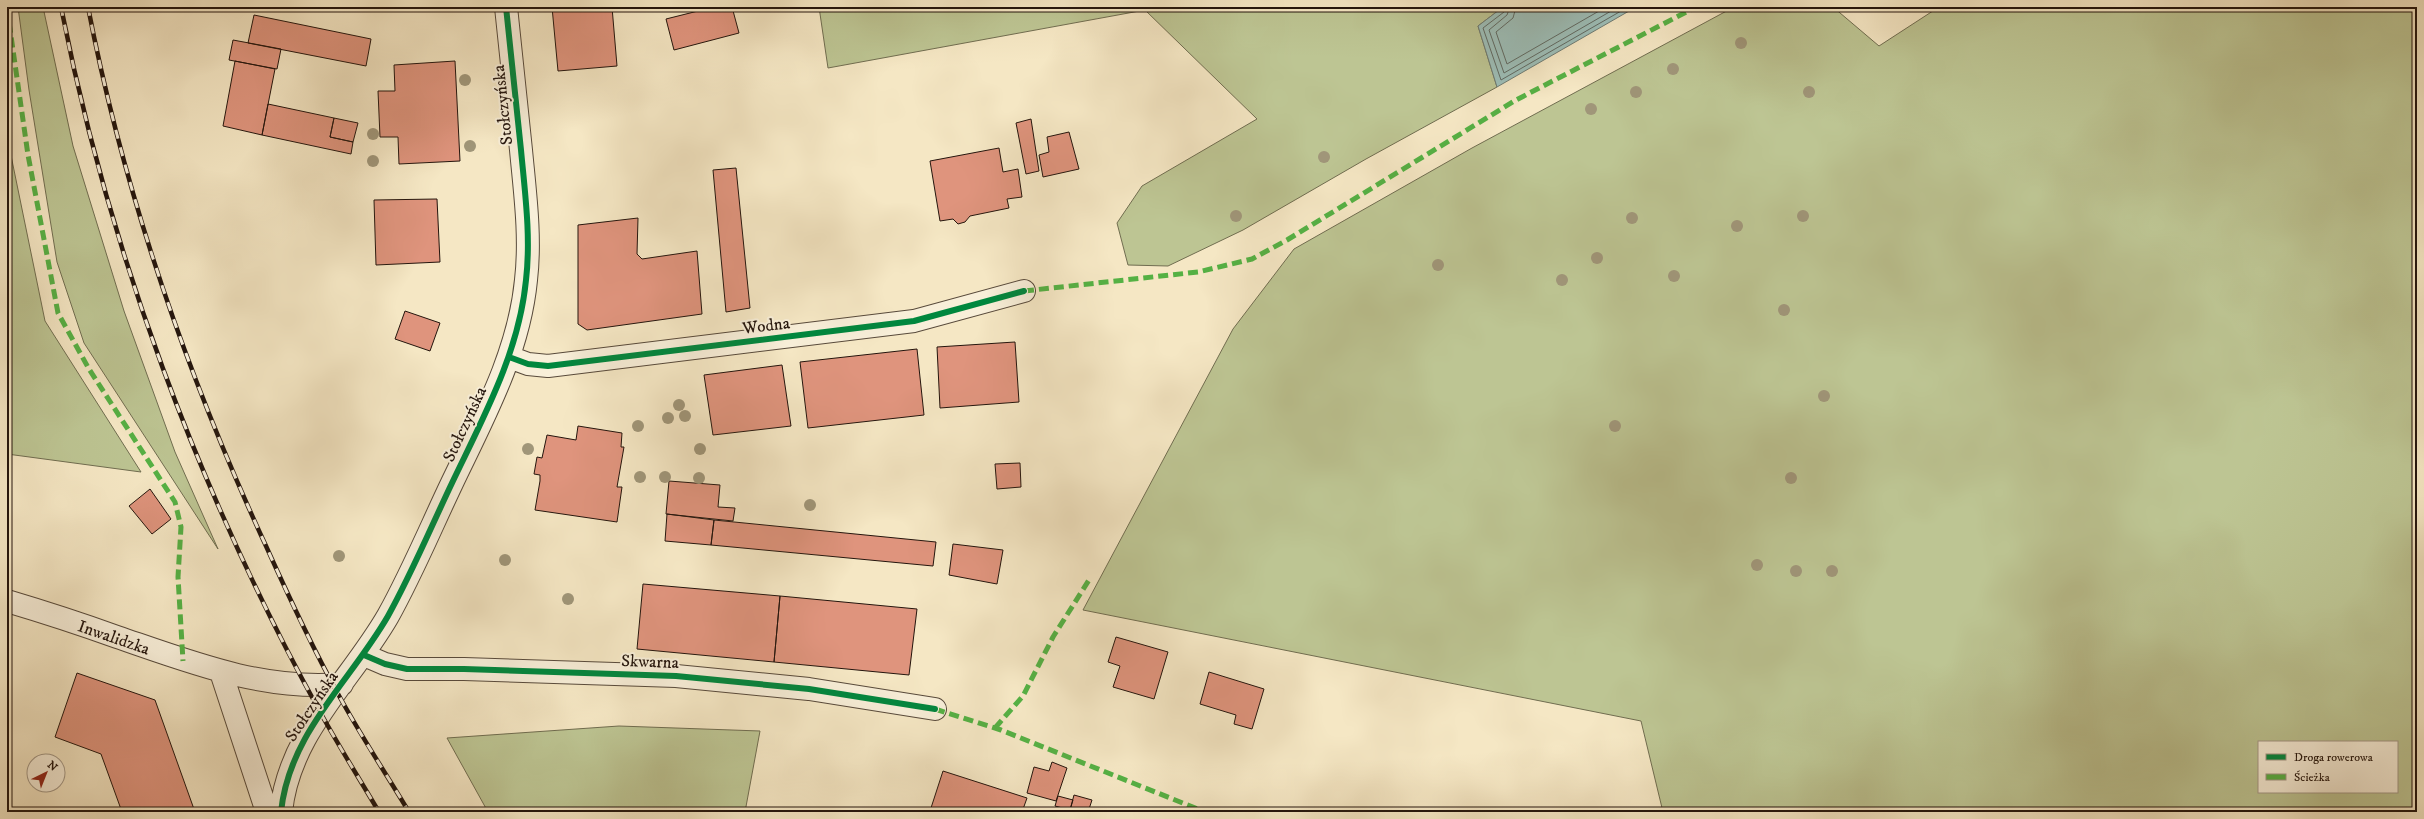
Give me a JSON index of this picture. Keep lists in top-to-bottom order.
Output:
{
  "streets": {
    "street": [
      "Stołczyńska",
      "Wodna",
      "Inwalidzka",
      "Skwarna"
    ]
  },
  "crossings": [
    ["Stołczyńska", "Wodna"],
    ["Stołczyńska", "Inwalidzka"],
    ["Stołczyńska", "Skwarna"]
  ],
  "legend": ["Droga rowerowa", "Ścieżka"],
  "north": "top right"
}
